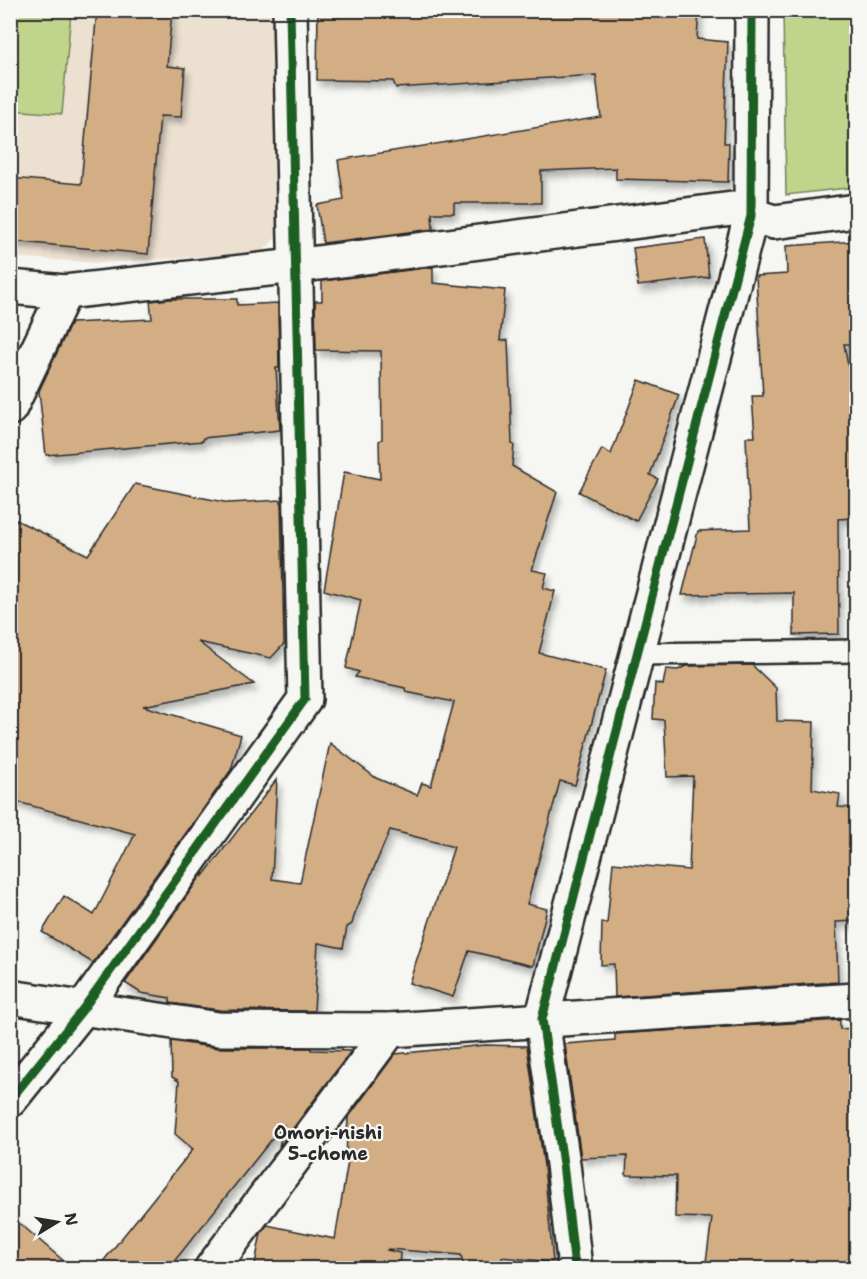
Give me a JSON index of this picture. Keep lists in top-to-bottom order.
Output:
{
  "districts": ["Omori-nishi 5-chome"],
  "north": "right"
}
